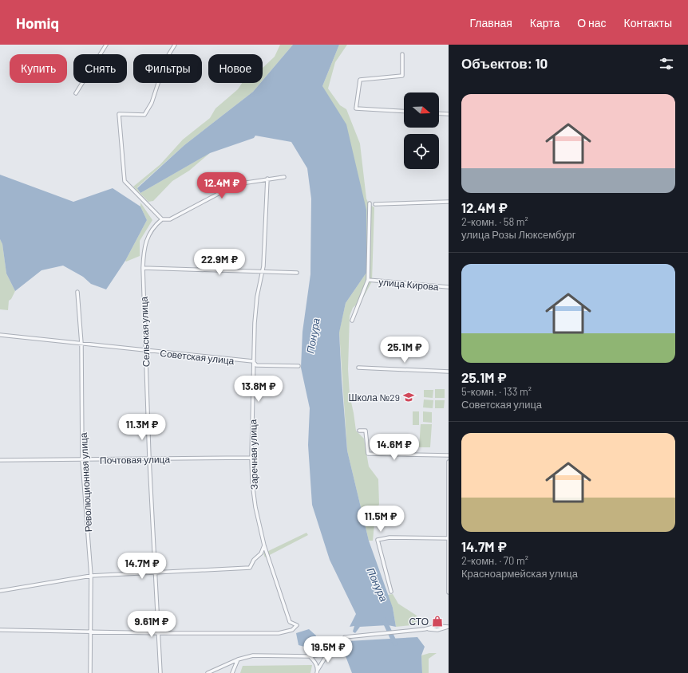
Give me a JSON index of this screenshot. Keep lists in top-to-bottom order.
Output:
{
  "streets": {
    "street": [
      "улица Кирова",
      "Сельская улица",
      "Советская улица",
      "Заречная улица",
      "Почтовая улица",
      "Революционная улица"
    ]
  },
  "crossings": [
    ["Сельская улица", "Советская улица"],
    ["Сельская улица", "Заречная улица"],
    ["Сельская улица", "Почтовая улица"],
    ["Советская улица", "Заречная улица"],
    ["Советская улица", "Революционная улица"],
    ["Заречная улица", "Почтовая улица"],
    ["Почтовая улица", "Революционная улица"]
  ],
  "water": ["Понура"],
  "places": {
    "school or university": ["Школа №29"],
    "shop": ["СТО"]
  },
  "north": "right",
  "page": {
    "header": "Homiq",
    "nav": [
      "Главная",
      "Карта",
      "О нас",
      "Контакты"
    ],
    "heading": "Объектов: 10",
    "chip": [
      "Купить",
      "Снять",
      "Фильтры",
      "Новое"
    ],
    "list": [
      {
        "name": "12.4M ₽",
        "note": "2-комн. · 58 m² · улица Розы Люксембург"
      },
      {
        "name": "25.1M ₽",
        "note": "5-комн. · 133 m² · Советская улица"
      },
      {
        "name": "14.7M ₽",
        "note": "2-комн. · 70 m² · Красноармейская улица"
      }
    ],
    "price": [
      "12.4M ₽",
      "22.9M ₽",
      "25.1M ₽",
      "13.8M ₽",
      "11.3M ₽",
      "14.6M ₽",
      "11.5M ₽",
      "14.7M ₽",
      "9.61M ₽",
      "19.5M ₽"
    ]
  }
}
